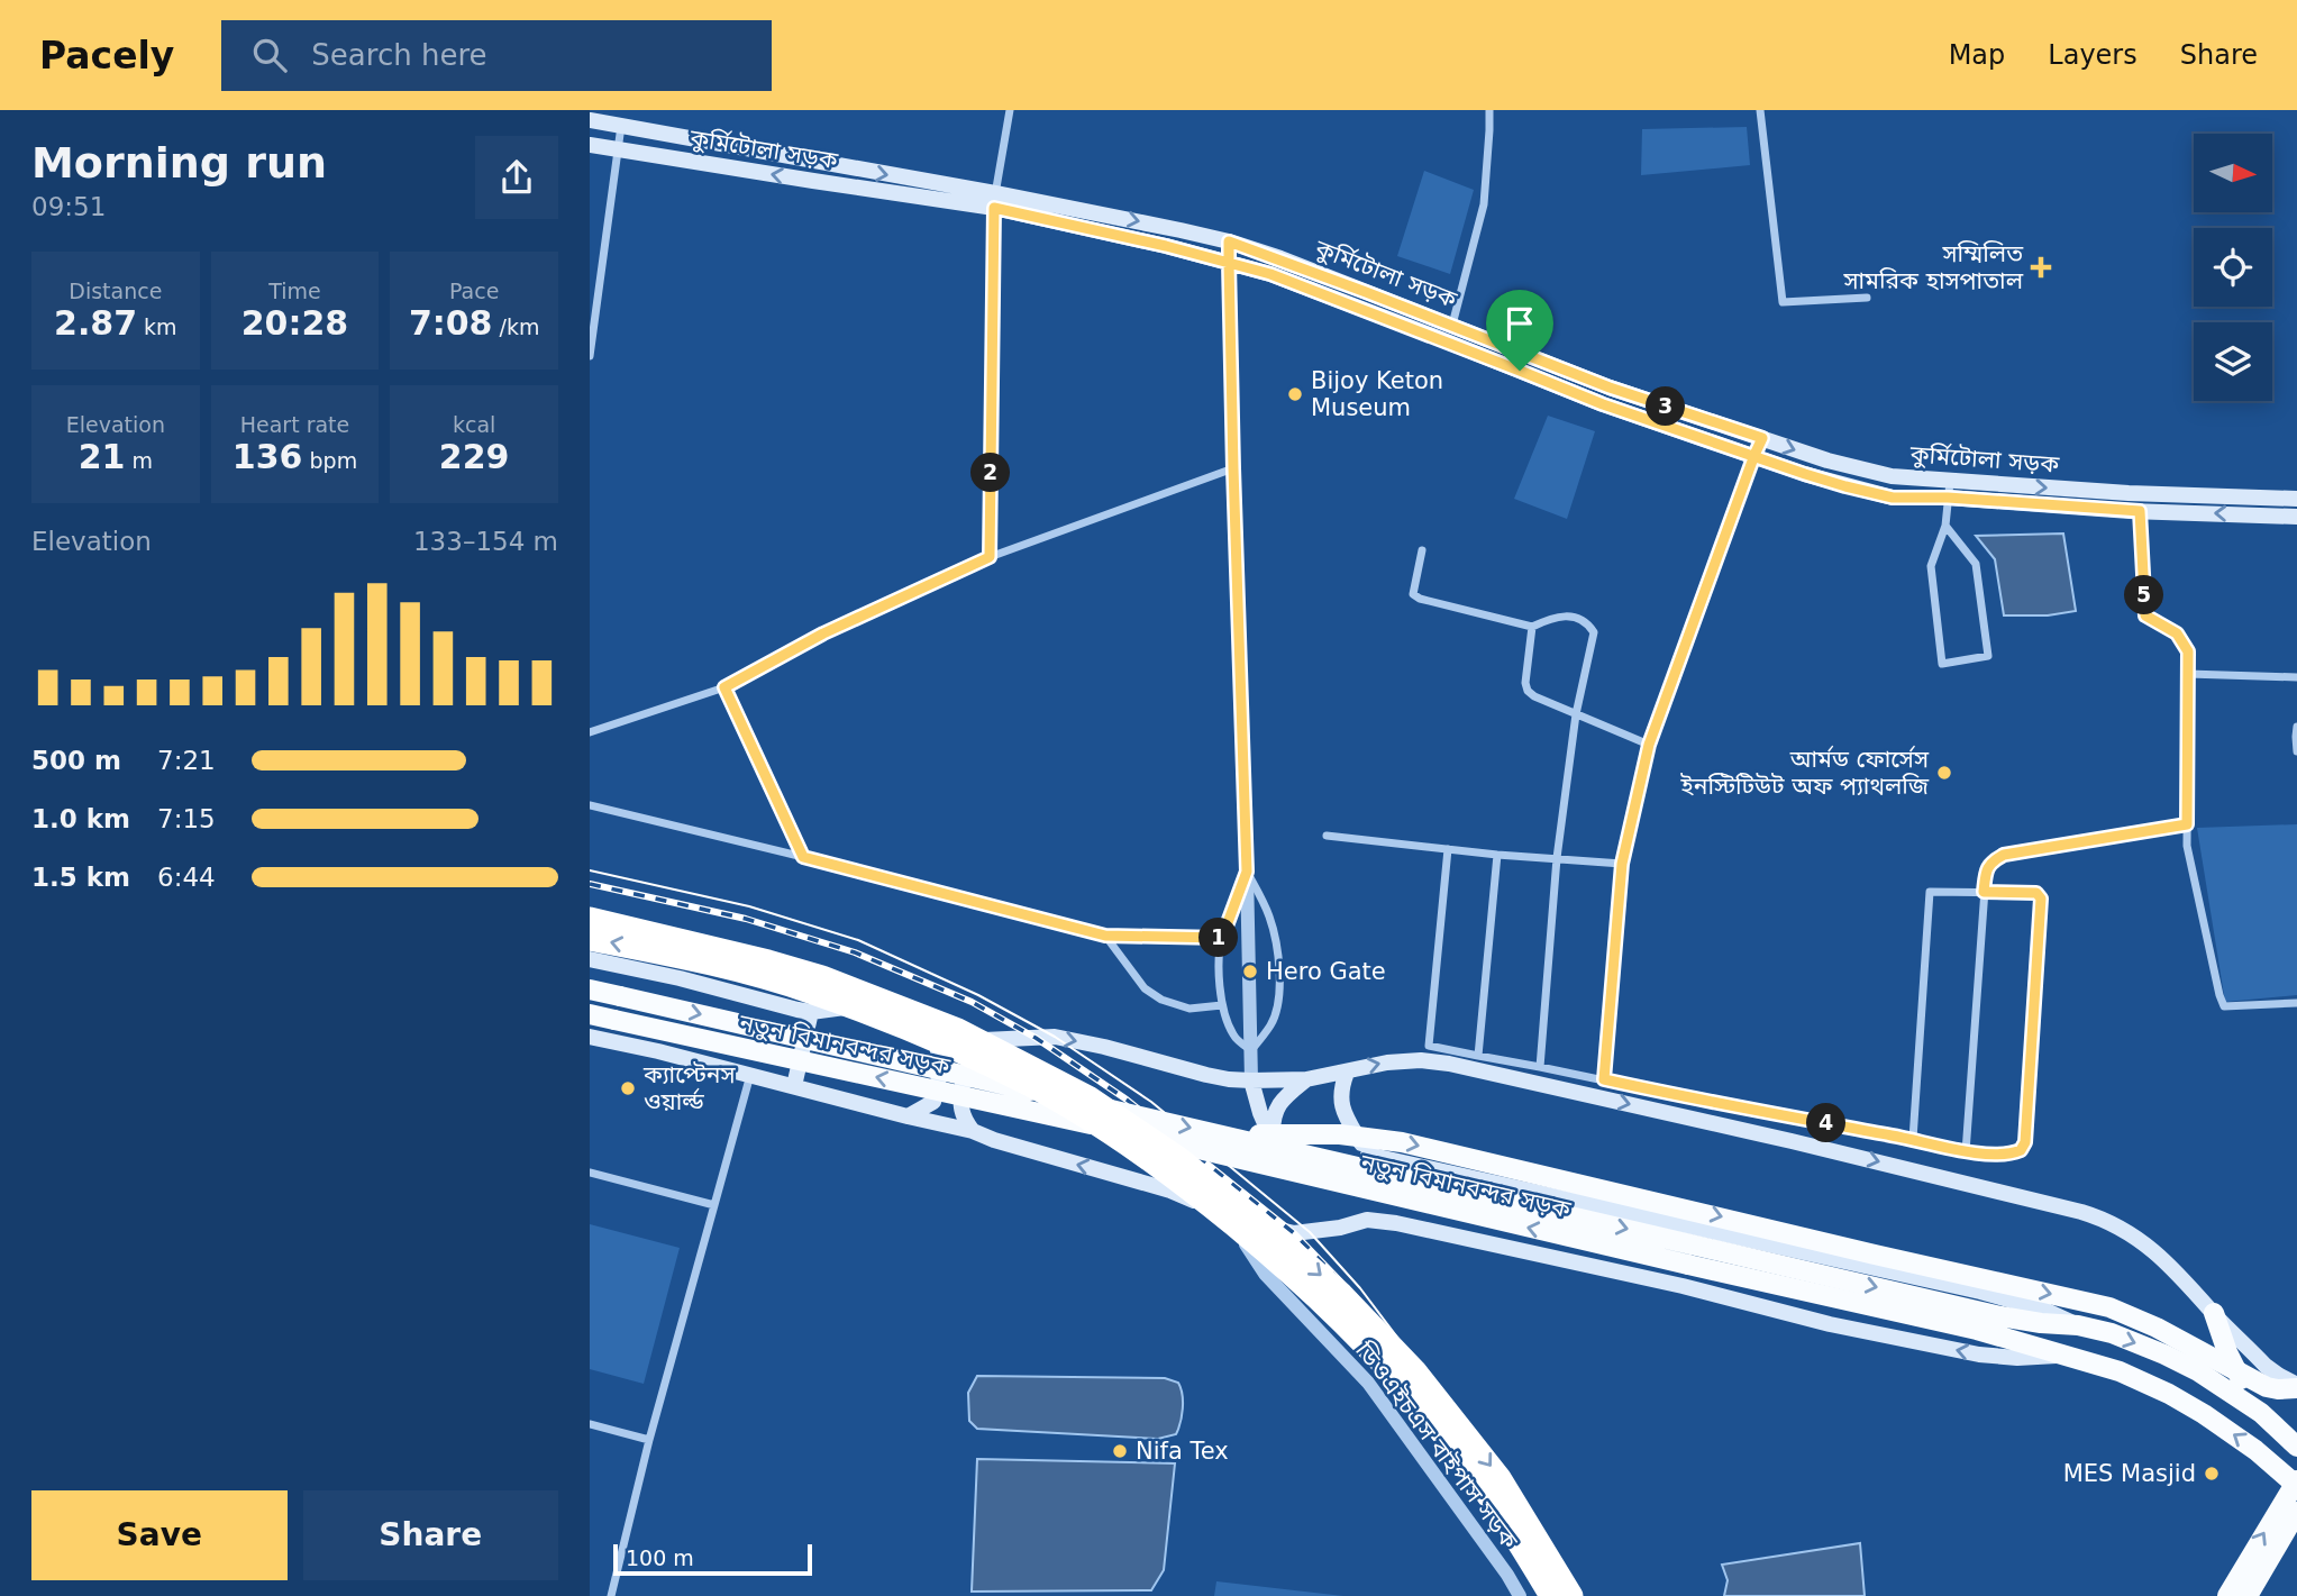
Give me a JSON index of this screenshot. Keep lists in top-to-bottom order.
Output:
{
  "streets": {
    "highway": ["নতুন বিমানবন্দর সড়ক"],
    "main road": ["কুর্মিটোলা সড়ক"],
    "street": ["ডিওএইচএস বাইপাস সড়ক"]
  },
  "places": {
    "health": ["সম্মিলিত সামরিক হাসপাতাল"],
    "other": [
      "Bijoy Keton Museum",
      "আর্মড ফোর্সেস ইনস্টিটিউট অফ প্যাথলজি",
      "Hero Gate",
      "ক্যাপ্টেনস ওয়ার্ল্ড",
      "Nifa Tex",
      "MES Masjid"
    ]
  },
  "scale_bar": "100 m",
  "north": "right",
  "page": {
    "header": "Pacely",
    "search": "Search here",
    "nav": ["Map", "Layers", "Share"],
    "heading": ["Morning run", "09:51"],
    "stats": [
      ["Distance", "2.87 km"],
      ["Time", "20:28"],
      ["Pace", "7:08 /km"],
      ["Elevation", "21 m"],
      ["Heart rate", "136 bpm"],
      ["kcal", "229"]
    ],
    "pins": [
      "3",
      "2",
      "5",
      "1",
      "4"
    ],
    "chart": ["Elevation", "133–154 m"],
    "list": [
      {
        "name": "500 m",
        "note": "7:21"
      },
      {
        "name": "1.0 km",
        "note": "7:15"
      },
      {
        "name": "1.5 km",
        "note": "6:44"
      }
    ],
    "buttons": ["Save", "Share"],
    "scale": "100 m"
  }
}
